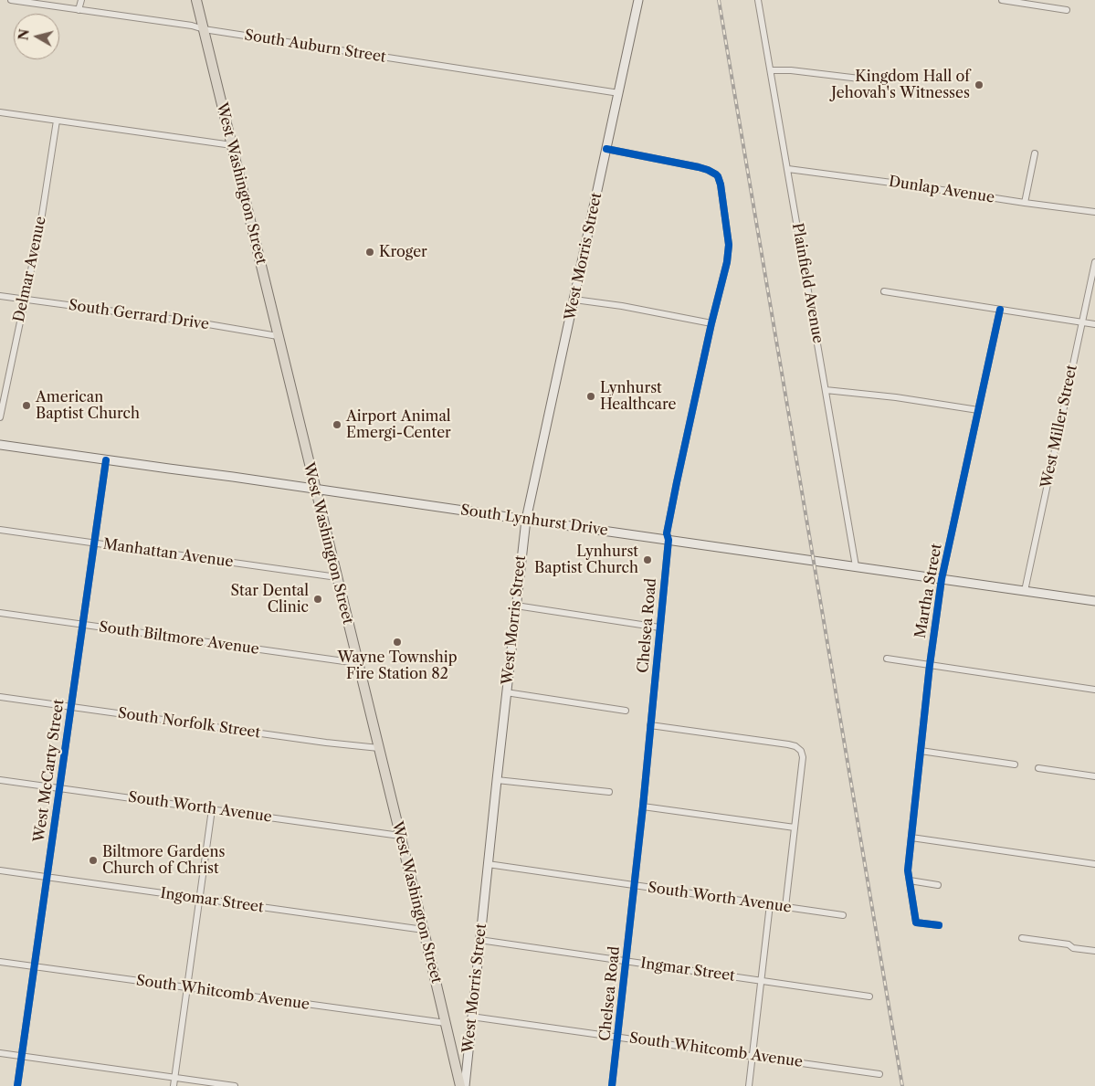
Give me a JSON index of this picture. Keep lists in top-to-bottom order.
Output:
{
  "streets": {
    "main road": ["West Washington Street", "West Morris Street", "South Lynhurst Drive"],
    "street": [
      "South Auburn Street",
      "Dunlap Avenue",
      "Delmar Avenue",
      "Plainfield Avenue",
      "South Gerrard Drive",
      "West Miller Street",
      "Manhattan Avenue",
      "Martha Street",
      "Chelsea Road",
      "South Biltmore Avenue",
      "South Norfolk Street",
      "West McCarty Street",
      "South Worth Avenue",
      "Ingomar Street",
      "Ingmar Street",
      "South Whitcomb Avenue"
    ]
  },
  "crossings": [
    ["South Auburn Street", "West Washington Street"],
    ["South Auburn Street", "West Morris Street"],
    ["West Washington Street", "South Gerrard Drive"],
    ["West Washington Street", "South Lynhurst Drive"],
    ["West Washington Street", "Manhattan Avenue"],
    ["West Washington Street", "South Biltmore Avenue"],
    ["West Washington Street", "South Norfolk Street"],
    ["West Washington Street", "South Worth Avenue"],
    ["West Washington Street", "Ingomar Street"],
    ["West Washington Street", "South Whitcomb Avenue"],
    ["Dunlap Avenue", "Plainfield Avenue"],
    ["West Morris Street", "South Lynhurst Drive"],
    ["West Morris Street", "Chelsea Road"],
    ["West Morris Street", "South Worth Avenue"],
    ["West Morris Street", "Ingmar Street"],
    ["West Morris Street", "South Whitcomb Avenue"],
    ["Delmar Avenue", "South Gerrard Drive"],
    ["Plainfield Avenue", "South Lynhurst Drive"],
    ["West Miller Street", "South Lynhurst Drive"],
    ["South Lynhurst Drive", "Martha Street"],
    ["South Lynhurst Drive", "Chelsea Road"],
    ["South Lynhurst Drive", "West McCarty Street"],
    ["Manhattan Avenue", "West McCarty Street"],
    ["Chelsea Road", "South Worth Avenue"],
    ["Chelsea Road", "Ingmar Street"],
    ["Chelsea Road", "South Whitcomb Avenue"],
    ["South Biltmore Avenue", "West McCarty Street"],
    ["South Norfolk Street", "West McCarty Street"],
    ["West McCarty Street", "South Worth Avenue"],
    ["West McCarty Street", "Ingomar Street"],
    ["West McCarty Street", "South Whitcomb Avenue"]
  ],
  "places": [
    "Kingdom Hall of Jehovah's Witnesses",
    "Kroger",
    "Lynhurst Healthcare",
    "American Baptist Church",
    "Airport Animal Emergi-Center",
    "Lynhurst Baptist Church",
    "Star Dental Clinic",
    "Wayne Township Fire Station 82",
    "Biltmore Gardens Church of Christ"
  ],
  "north": "left"
}
